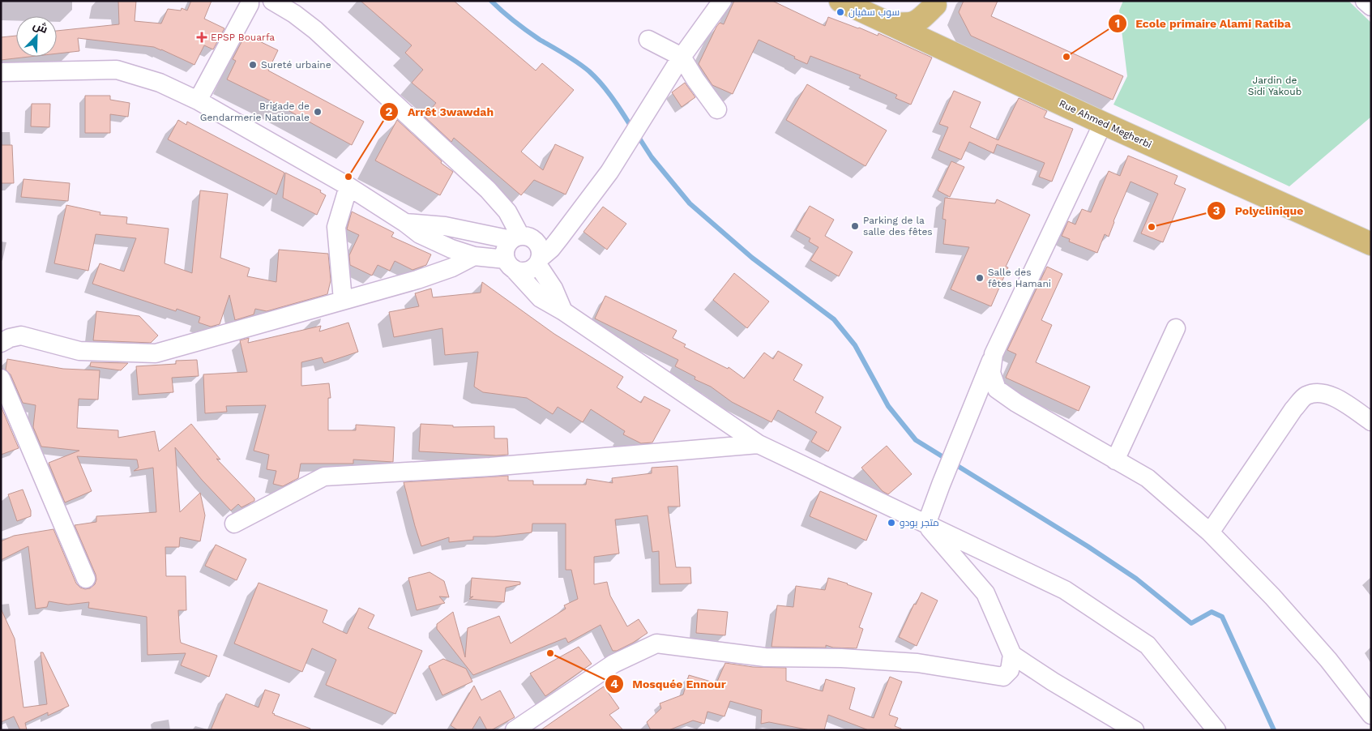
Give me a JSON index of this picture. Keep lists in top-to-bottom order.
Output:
{
  "streets": {
    "main road": ["Rue Ahmed Megherbi"]
  },
  "parks": ["Jardin de Sidi Yakoub"],
  "places": {
    "other": [
      "سوب سفيان",
      "Ecole primaire Alami Ratiba",
      "Sureté urbaine",
      "Brigade de Gendarmerie Nationale",
      "Arrêt 3wawdah",
      "Parking de la salle des fêtes",
      "Polyclinique",
      "Salle des fêtes Hamani",
      "متجر بودو",
      "Mosquée Ennour"
    ],
    "health": ["EPSP Bouarfa"]
  },
  "north": "top right"
}
